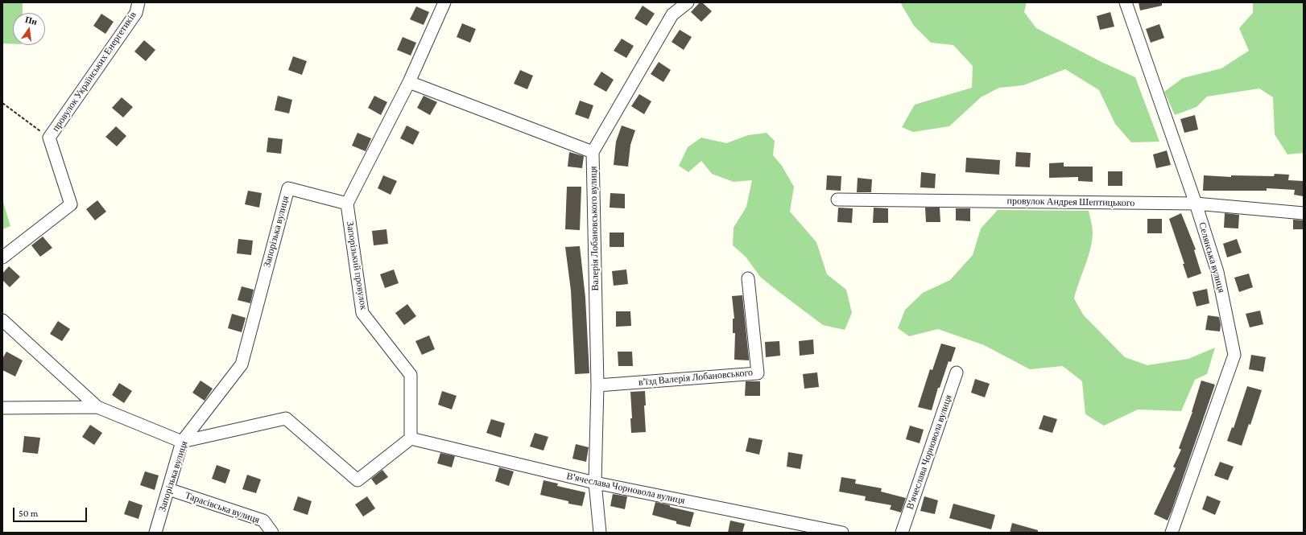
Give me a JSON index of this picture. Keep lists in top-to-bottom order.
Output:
{
  "streets": {
    "street": [
      "провулок Українських Енергетиків",
      "провулок Андрея Шептицького",
      "Валерія Лобановського вулиця",
      "Запорізька вулиця",
      "Селянська вулиця",
      "Запорізький провулок",
      "в’їзд Валерія Лобановського",
      "В'ячеслава Чорновола вулиця",
      "Тарасівська вулиця"
    ]
  },
  "crossings": [
    ["провулок Андрея Шептицького", "Селянська вулиця"],
    ["Валерія Лобановського вулиця", "в’їзд Валерія Лобановського"],
    ["Валерія Лобановського вулиця", "В'ячеслава Чорновола вулиця"],
    ["Запорізька вулиця", "Запорізький провулок"],
    ["Запорізька вулиця", "Тарасівська вулиця"],
    ["Запорізький провулок", "В'ячеслава Чорновола вулиця"]
  ],
  "scale_bar": "50 m",
  "north": "top"
}
